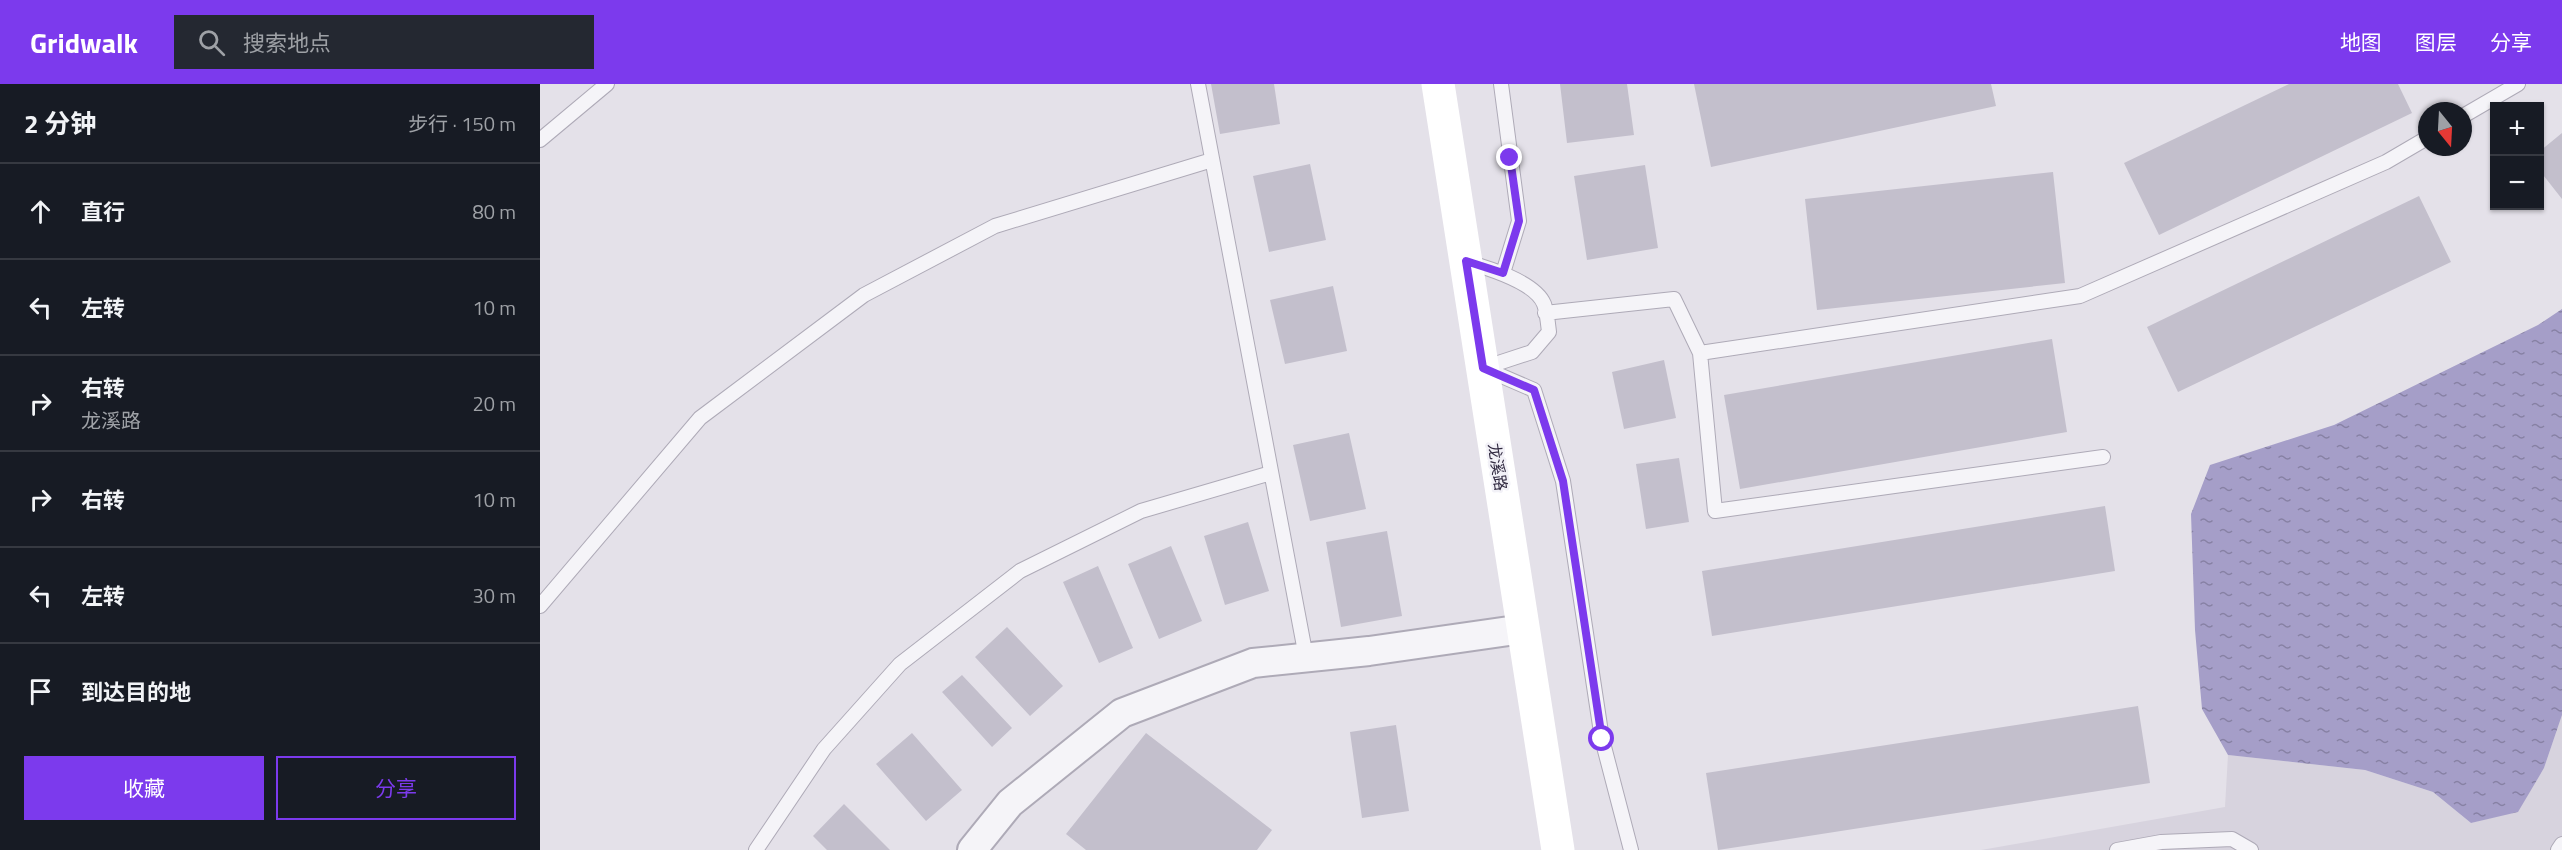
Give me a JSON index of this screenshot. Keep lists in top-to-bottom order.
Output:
{
  "streets": {
    "street": ["龙溪路"]
  },
  "north": "bottom",
  "page": {
    "header": "Gridwalk",
    "search": "搜索地点",
    "nav": ["地图", "图层", "分享"],
    "heading": ["2 分钟", "步行 · 150 m"],
    "map_buttons": ["+", "−"],
    "list": [
      ["直行", "80 m"],
      ["左转", "10 m"],
      ["右转", "龙溪路", "20 m"],
      ["右转", "10 m"],
      ["左转", "30 m"],
      "到达目的地"
    ],
    "buttons": ["收藏", "分享"]
  }
}
